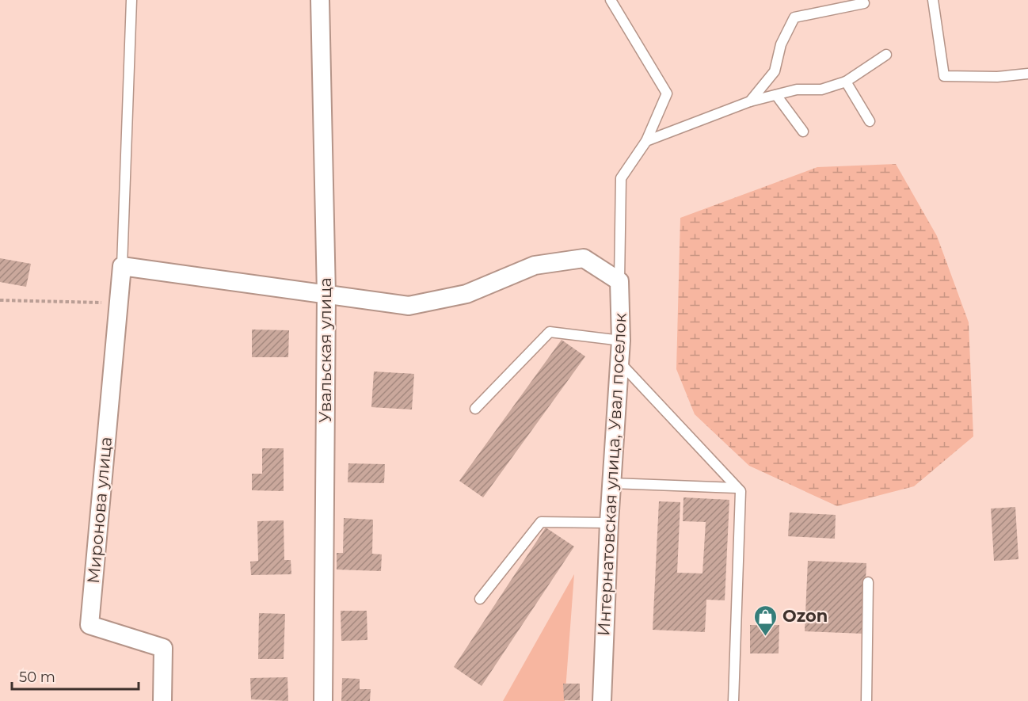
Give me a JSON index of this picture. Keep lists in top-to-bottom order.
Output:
{
  "streets": {
    "street": ["Увальская улица", "Интернатовская улица, Увал поселок", "Миронова улица"]
  },
  "places": {
    "shop": ["Ozon"]
  },
  "scale_bar": "50 m"
}
